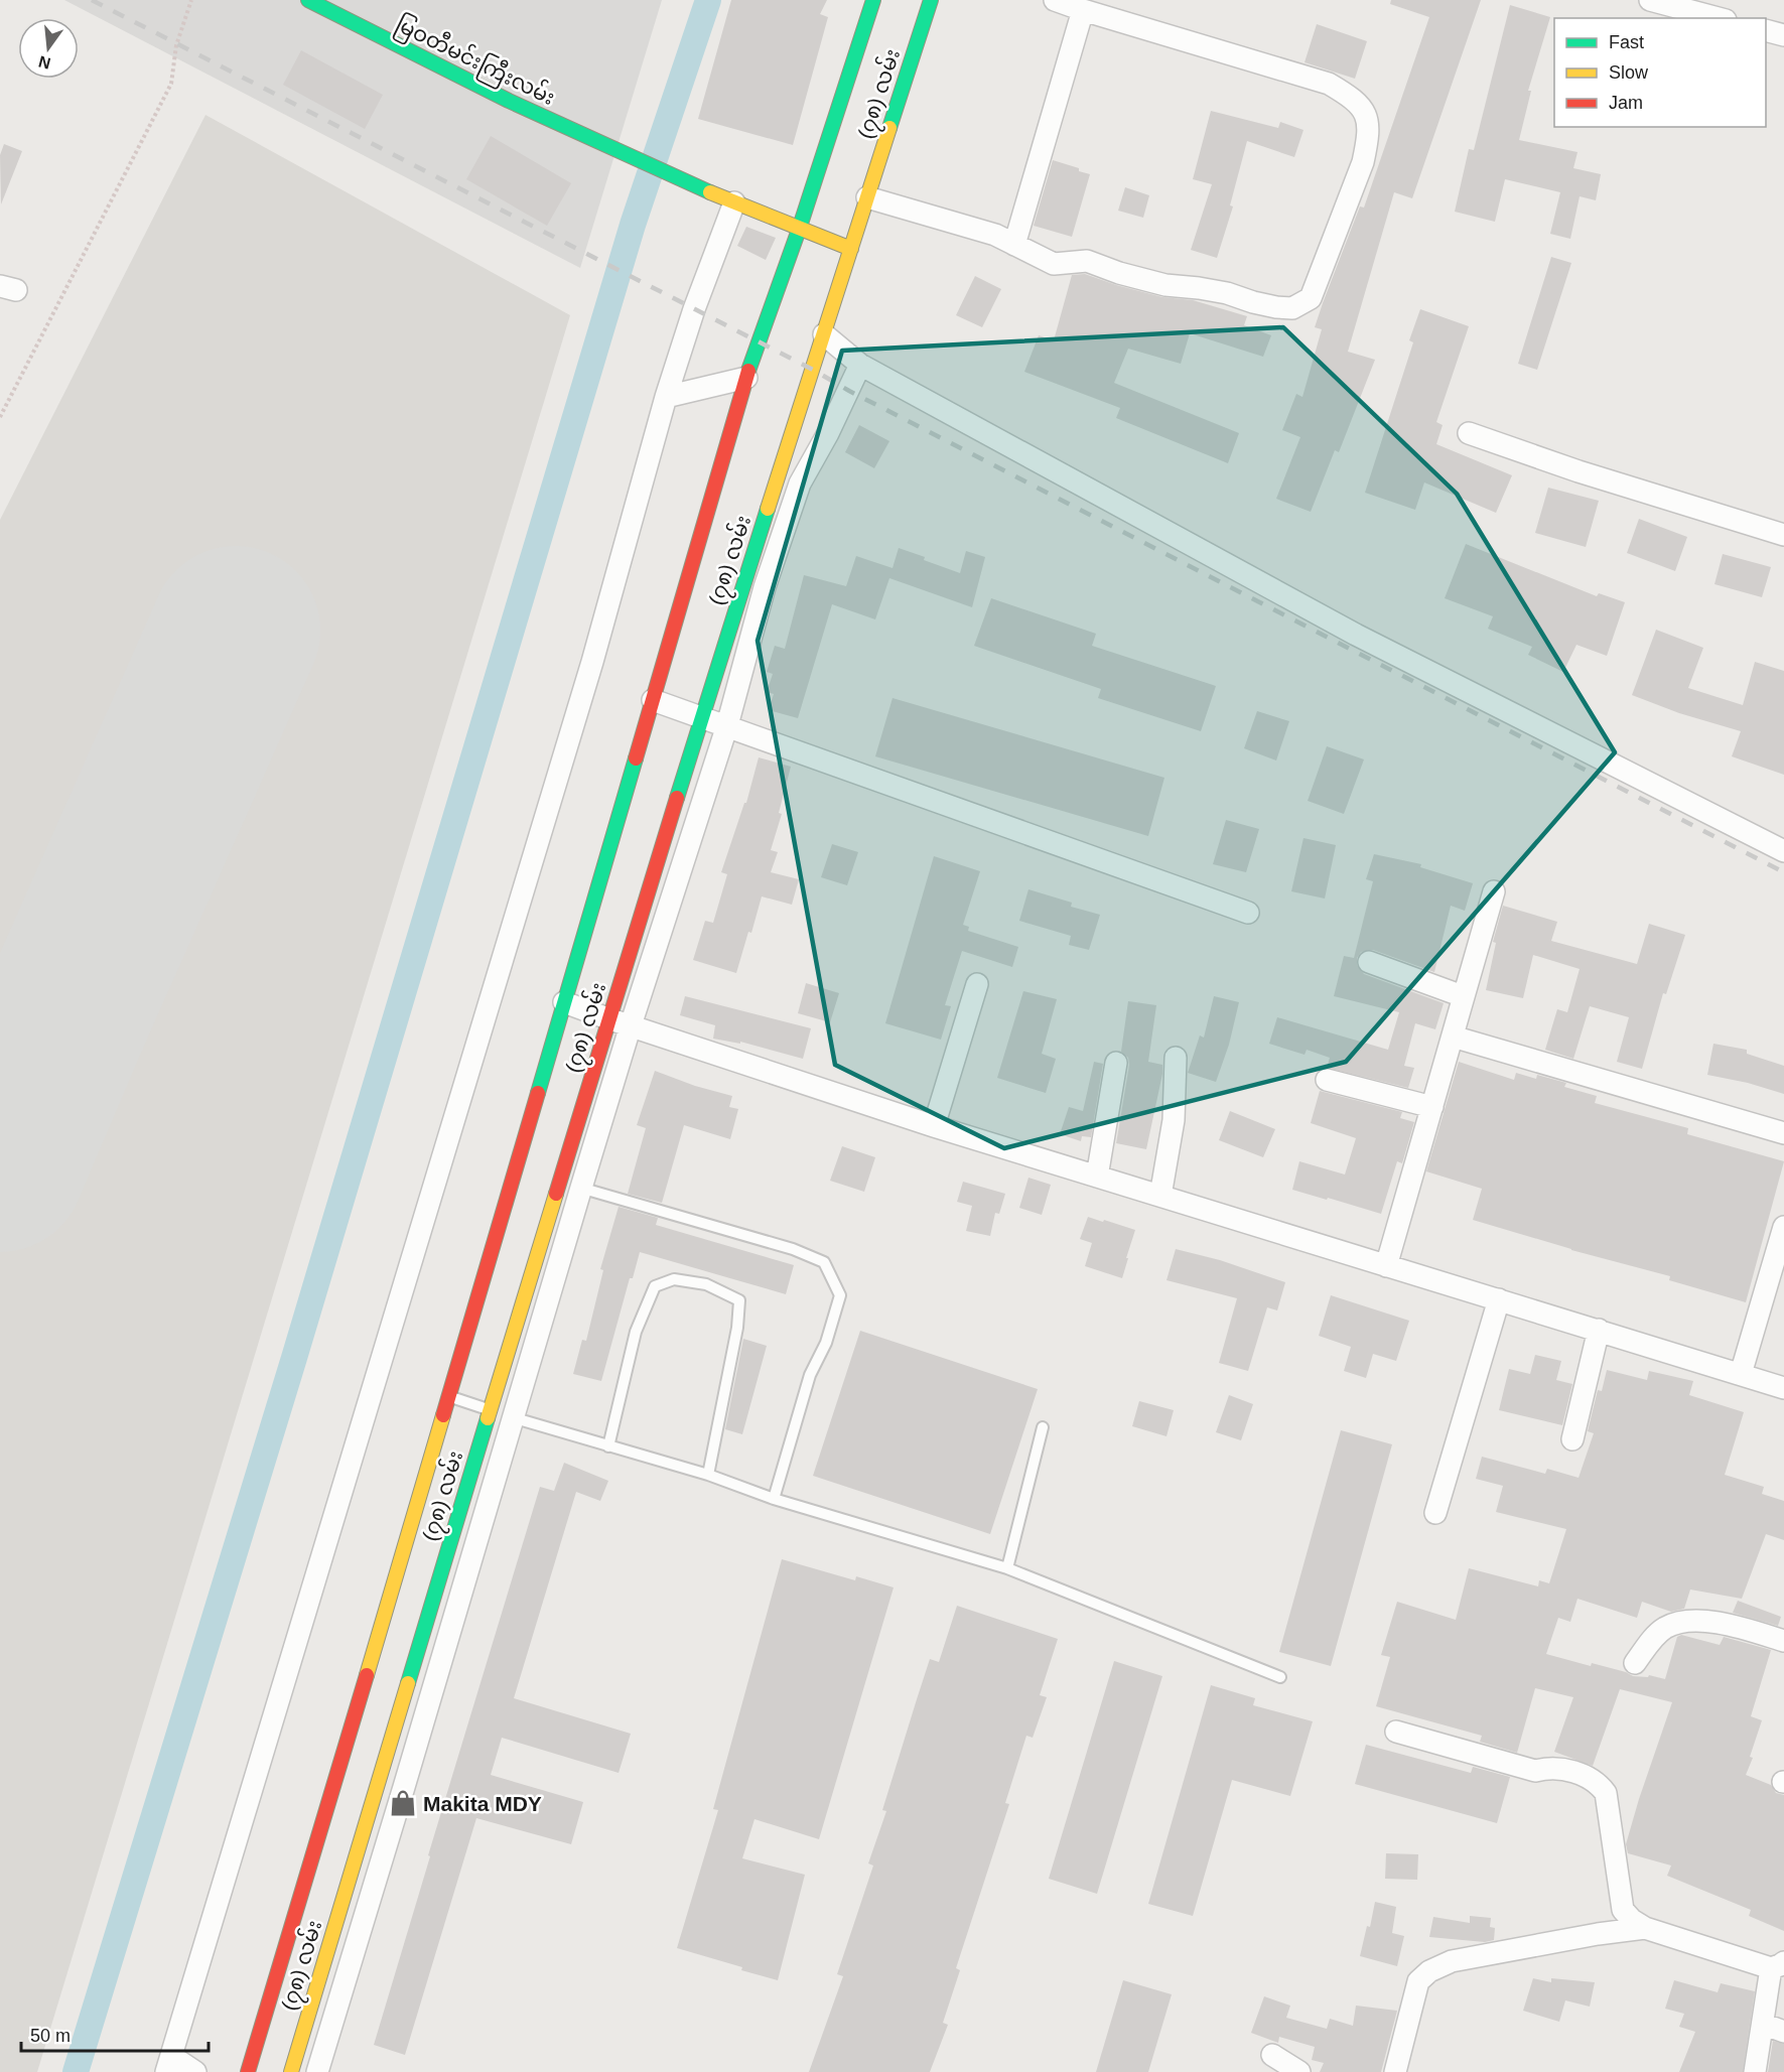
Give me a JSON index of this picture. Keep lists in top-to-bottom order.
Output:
{
  "streets": {
    "main road": ["မြဝတီမင်းကြီးလမ်း", "(၇၈) လမ်း"]
  },
  "crossings": [
    ["မြဝတီမင်းကြီးလမ်း", "(၇၈) လမ်း"]
  ],
  "places": {
    "shop": ["Makita MDY"]
  },
  "legend": ["Fast", "Slow", "Jam"],
  "scale_bar": "50 m",
  "north": "bottom"
}
